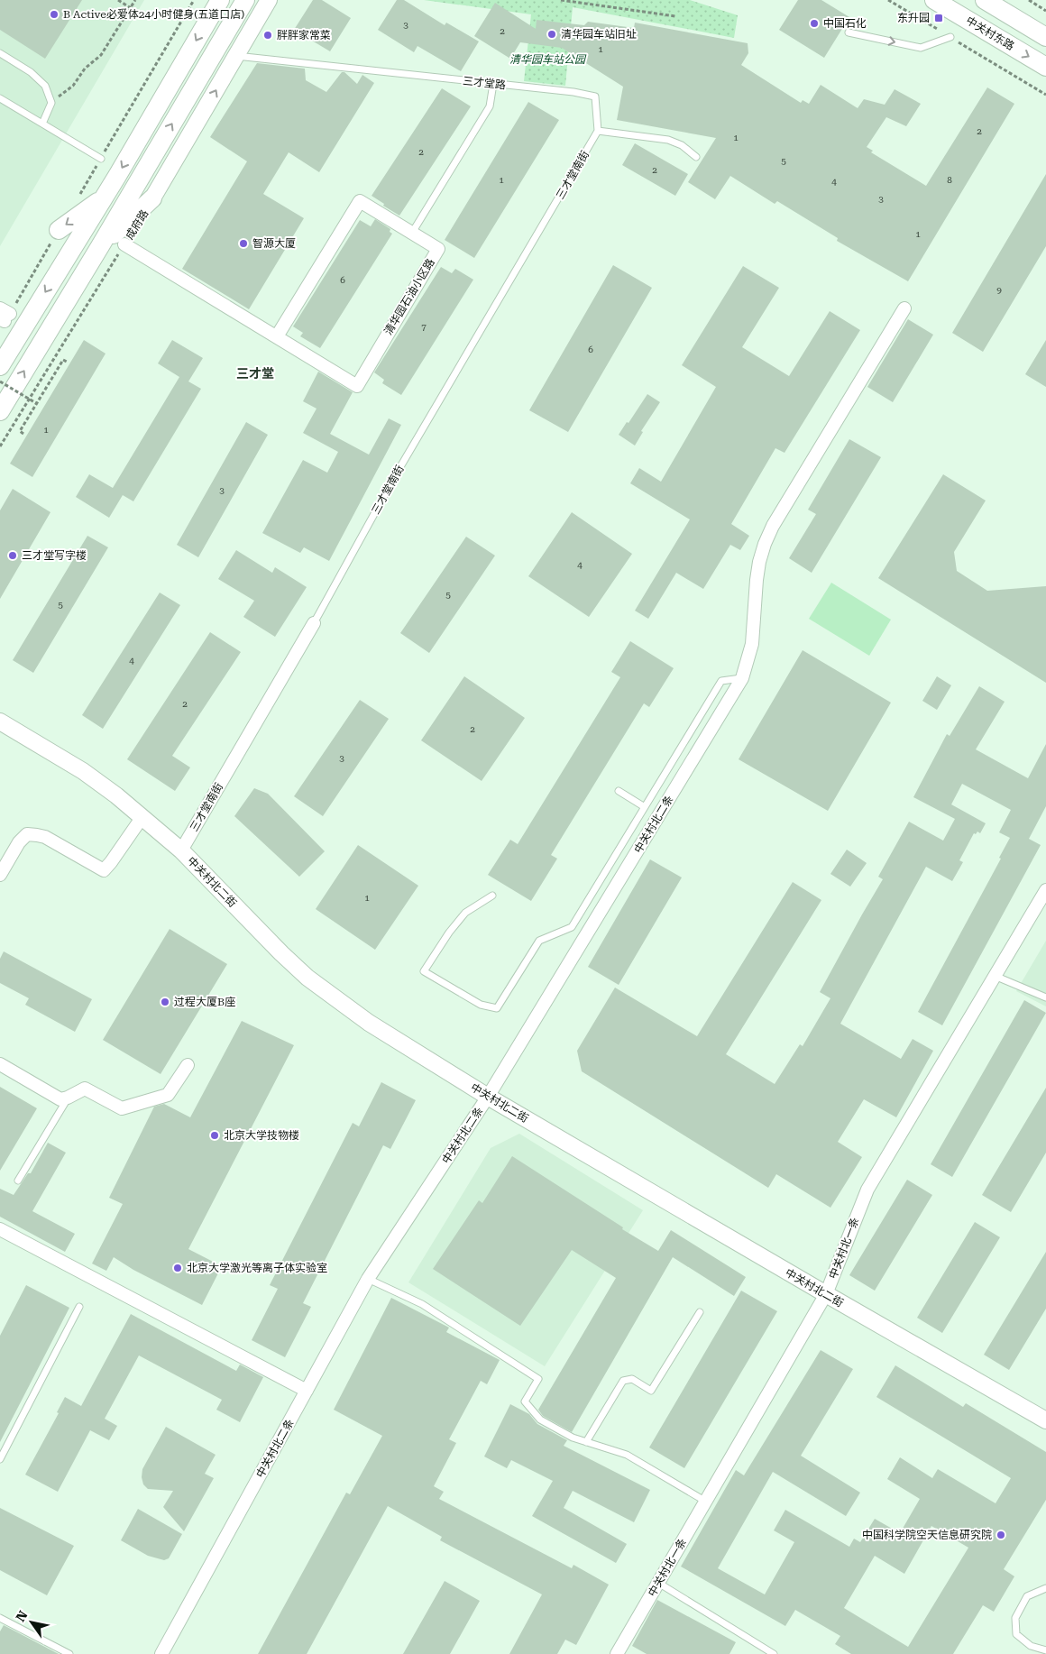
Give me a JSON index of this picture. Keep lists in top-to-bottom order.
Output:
{
  "streets": {
    "main road": ["中关村东路", "成府路"],
    "street": [
      "三才堂南街",
      "清华园石油小区路",
      "中关村北二条",
      "中关村北二街",
      "中关村北一条"
    ],
    "lane": ["三才堂路"]
  },
  "crossings": [
    ["三才堂路", "三才堂南街"],
    ["三才堂路", "成府路"],
    ["三才堂南街", "中关村北二街"],
    ["成府路", "清华园石油小区路"],
    ["中关村北二条", "中关村北二街"],
    ["中关村北二街", "中关村北一条"]
  ],
  "districts": ["三才堂"],
  "parks": ["清华园车站公园"],
  "places": {
    "other": [
      "B Active必爱体24小时健身(五道口店)",
      "中国石化",
      "清华园车站旧址",
      "胖胖家常菜",
      "智源大厦",
      "三才堂写字楼",
      "过程大厦B座",
      "北京大学技物楼",
      "北京大学激光等离子体实验室",
      "中国科学院空天信息研究院"
    ],
    "transit": ["东升园"]
  },
  "house_numbers": [
    "3",
    "2",
    "1",
    "2",
    "1",
    "2",
    "5",
    "2",
    "1",
    "8",
    "4",
    "3",
    "1",
    "6",
    "9",
    "7",
    "6",
    "1",
    "3",
    "4",
    "5",
    "5",
    "4",
    "2",
    "2",
    "3",
    "1"
  ],
  "north": "top left"
}
